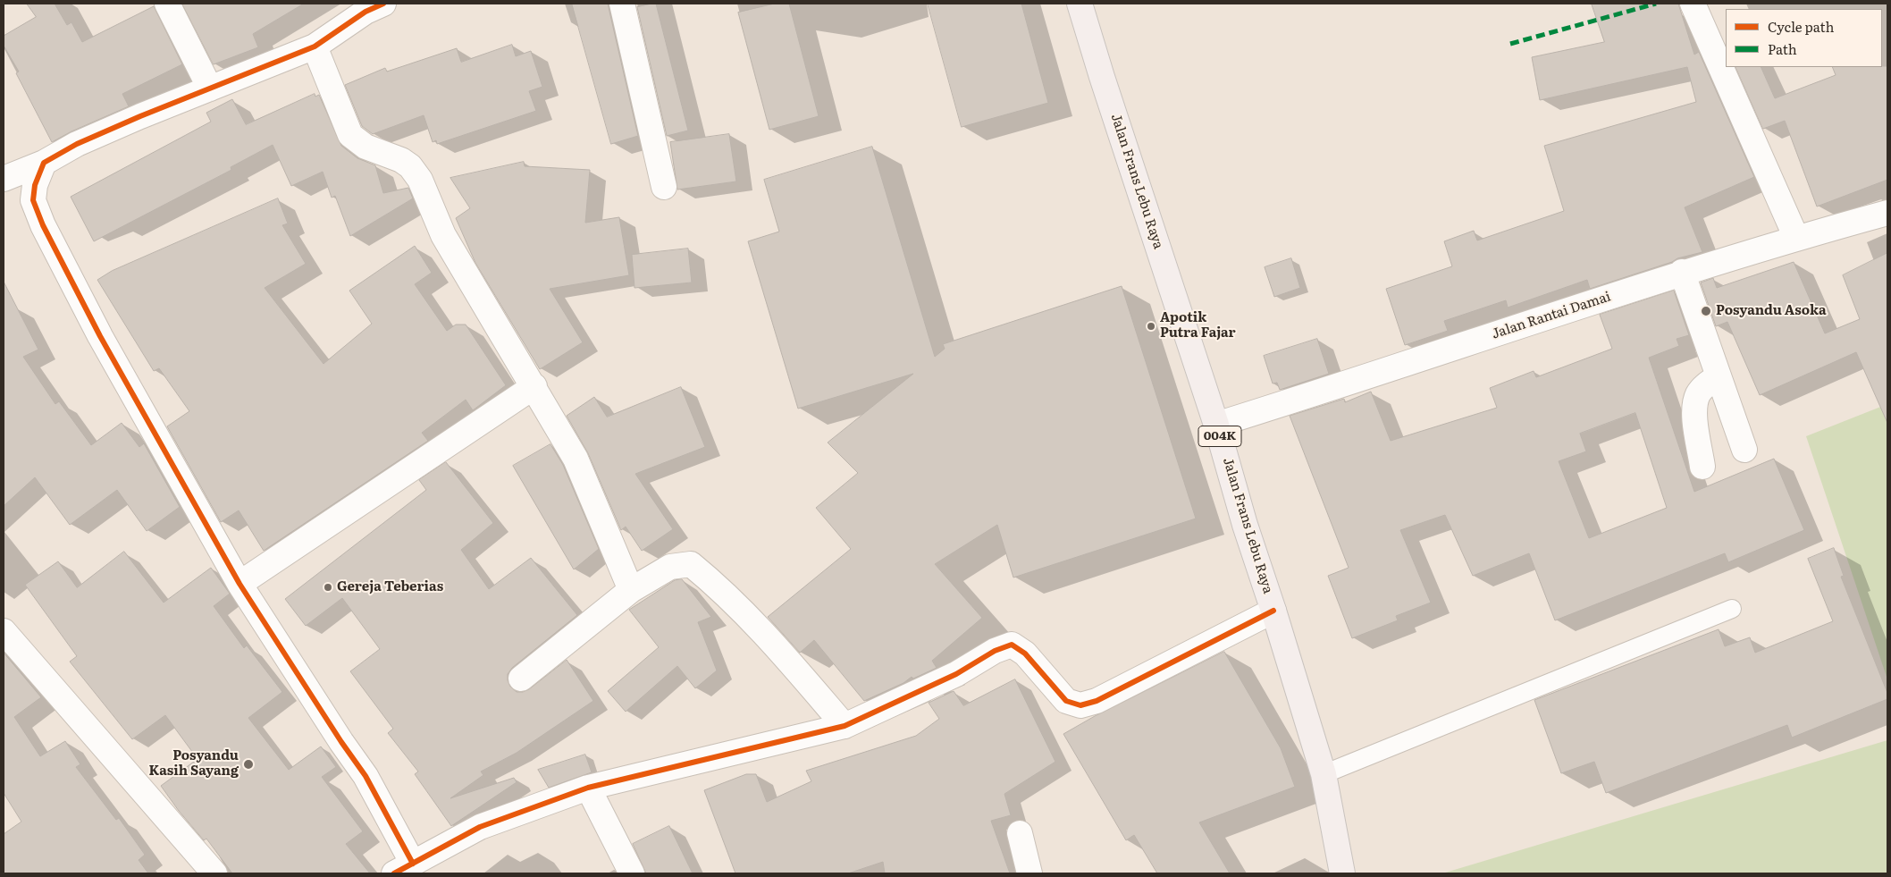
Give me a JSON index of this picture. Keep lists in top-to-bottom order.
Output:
{
  "streets": {
    "main road": ["Jalan Frans Lebu Raya", "004K"],
    "street": ["Jalan Rantai Damai"]
  },
  "crossings": [
    ["Jalan Frans Lebu Raya", "Jalan Rantai Damai"]
  ],
  "places": [
    "Posyandu Asoka",
    "Apotik Putra Fajar",
    "Gereja Teberias",
    "Posyandu Kasih Sayang"
  ],
  "legend": ["Cycle path", "Path"]
}
